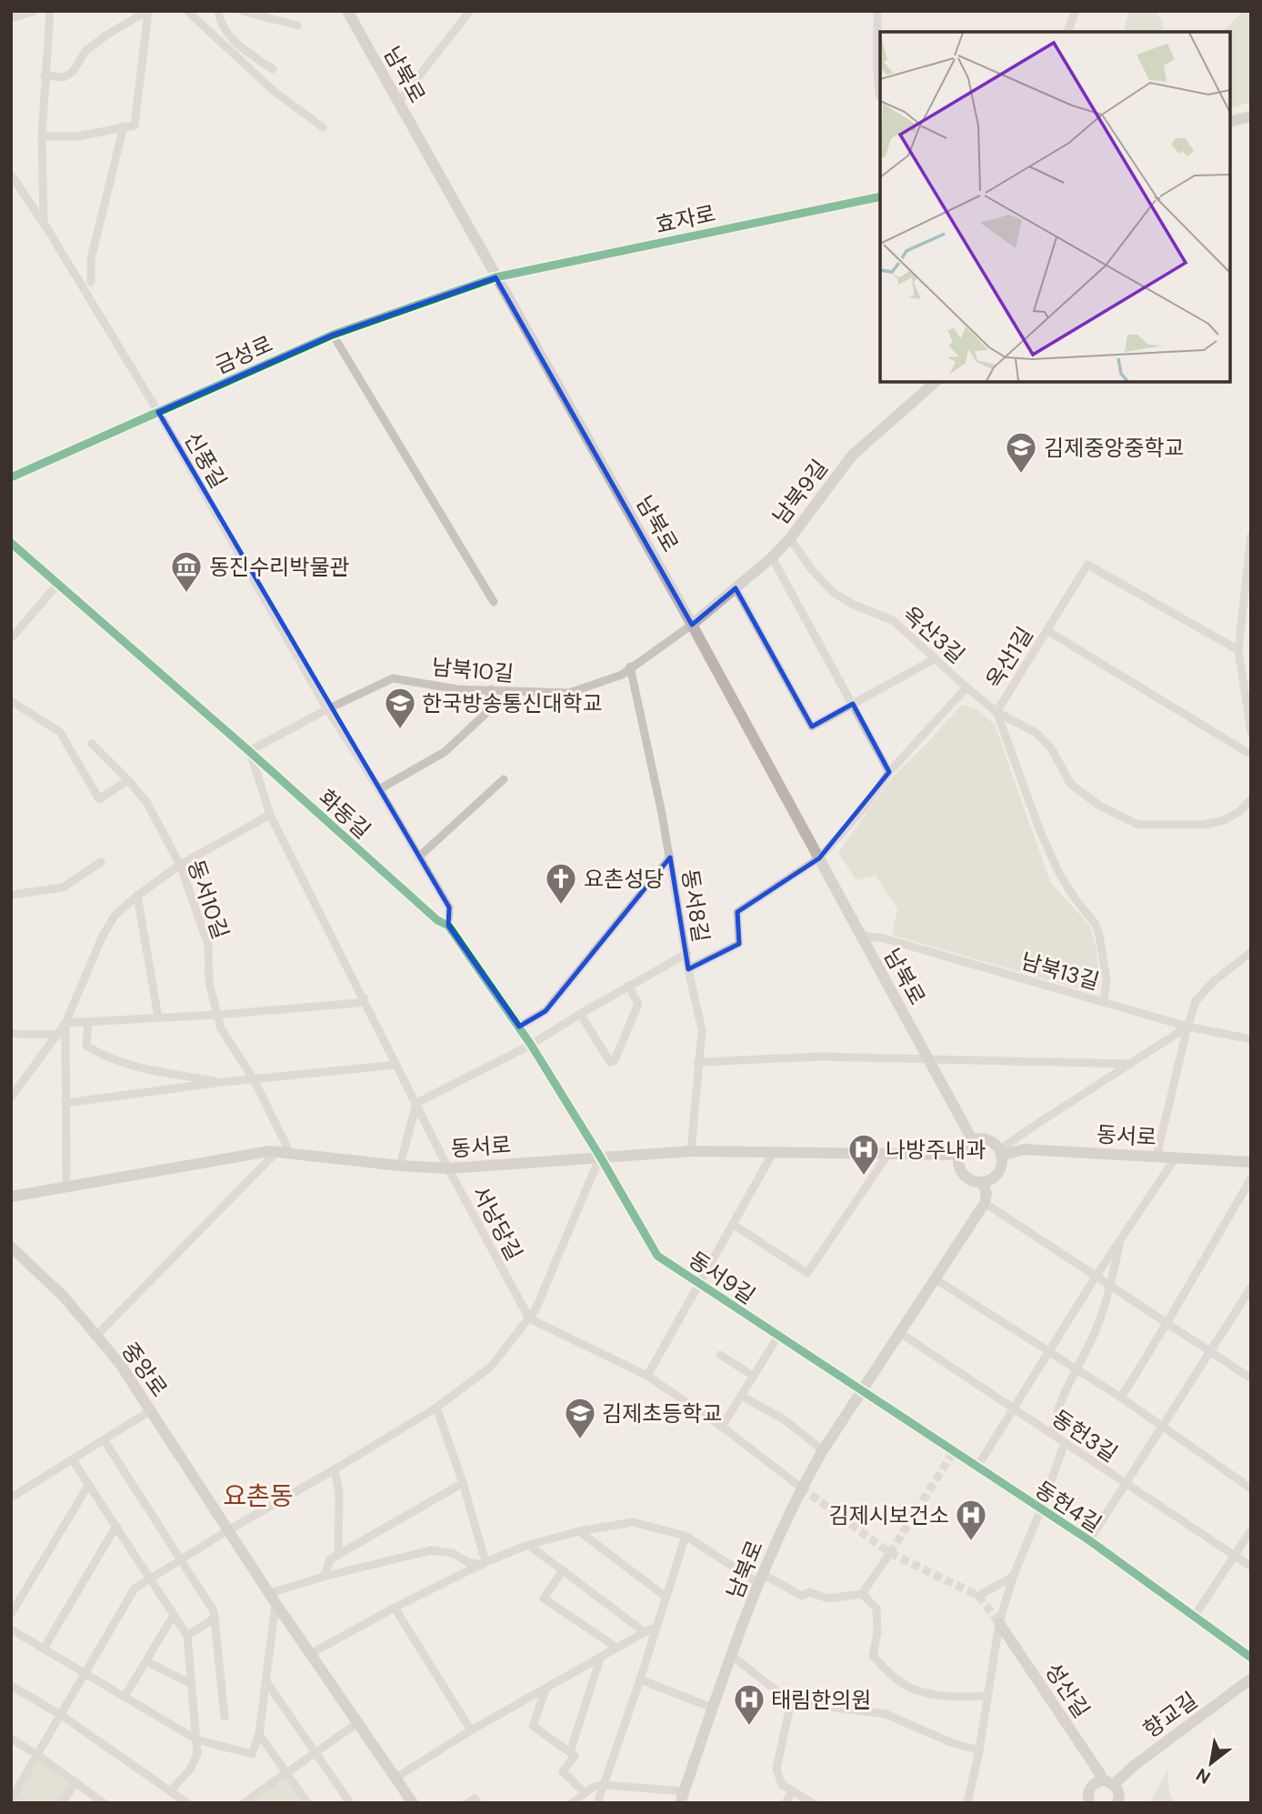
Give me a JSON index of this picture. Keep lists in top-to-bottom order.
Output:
{
  "streets": {
    "main road": [
      "남북로",
      "효자로",
      "금성로",
      "남북9길",
      "화동길",
      "동서로",
      "중앙로",
      "성산길",
      "향교길"
    ],
    "street": [
      "신풍길",
      "옥산3길",
      "옥산1길",
      "남북10길",
      "동서10길",
      "동서8길",
      "남북13길",
      "서낭당길",
      "동서9길",
      "동헌3길",
      "동헌4길"
    ]
  },
  "crossings": [
    ["남북로", "효자로"],
    ["남북로", "금성로"],
    ["남북로", "남북9길"],
    ["남북로", "남북10길"],
    ["남북로", "남북13길"],
    ["남북로", "동서로"],
    ["남북로", "동서9길"],
    ["남북로", "동헌3길"],
    ["남북로", "동헌4길"],
    ["효자로", "금성로"],
    ["금성로", "신풍길"],
    ["신풍길", "남북10길"],
    ["신풍길", "화동길"],
    ["남북9길", "옥산3길"],
    ["남북9길", "남북10길"],
    ["옥산3길", "옥산1길"],
    ["옥산1길", "남북13길"],
    ["남북10길", "화동길"],
    ["남북10길", "동서8길"],
    ["남북10길", "서낭당길"],
    ["화동길", "동서로"],
    ["화동길", "서낭당길"],
    ["화동길", "동서9길"],
    ["동서10길", "동서로"],
    ["동서8길", "동서로"],
    ["동서로", "서낭당길"],
    ["동서로", "동서9길"],
    ["동서9길", "동헌4길"],
    ["동헌3길", "동헌4길"],
    ["동헌4길", "성산길"]
  ],
  "districts": ["요촌동"],
  "places": {
    "school or university": ["김제중앙중학교", "한국방송통신대학교", "김제초등학교"],
    "museum": ["동진수리박물관"],
    "church": ["요촌성당"],
    "hospital": ["나방주내과", "김제시보건소", "태림한의원"]
  },
  "north": "bottom left"
}
